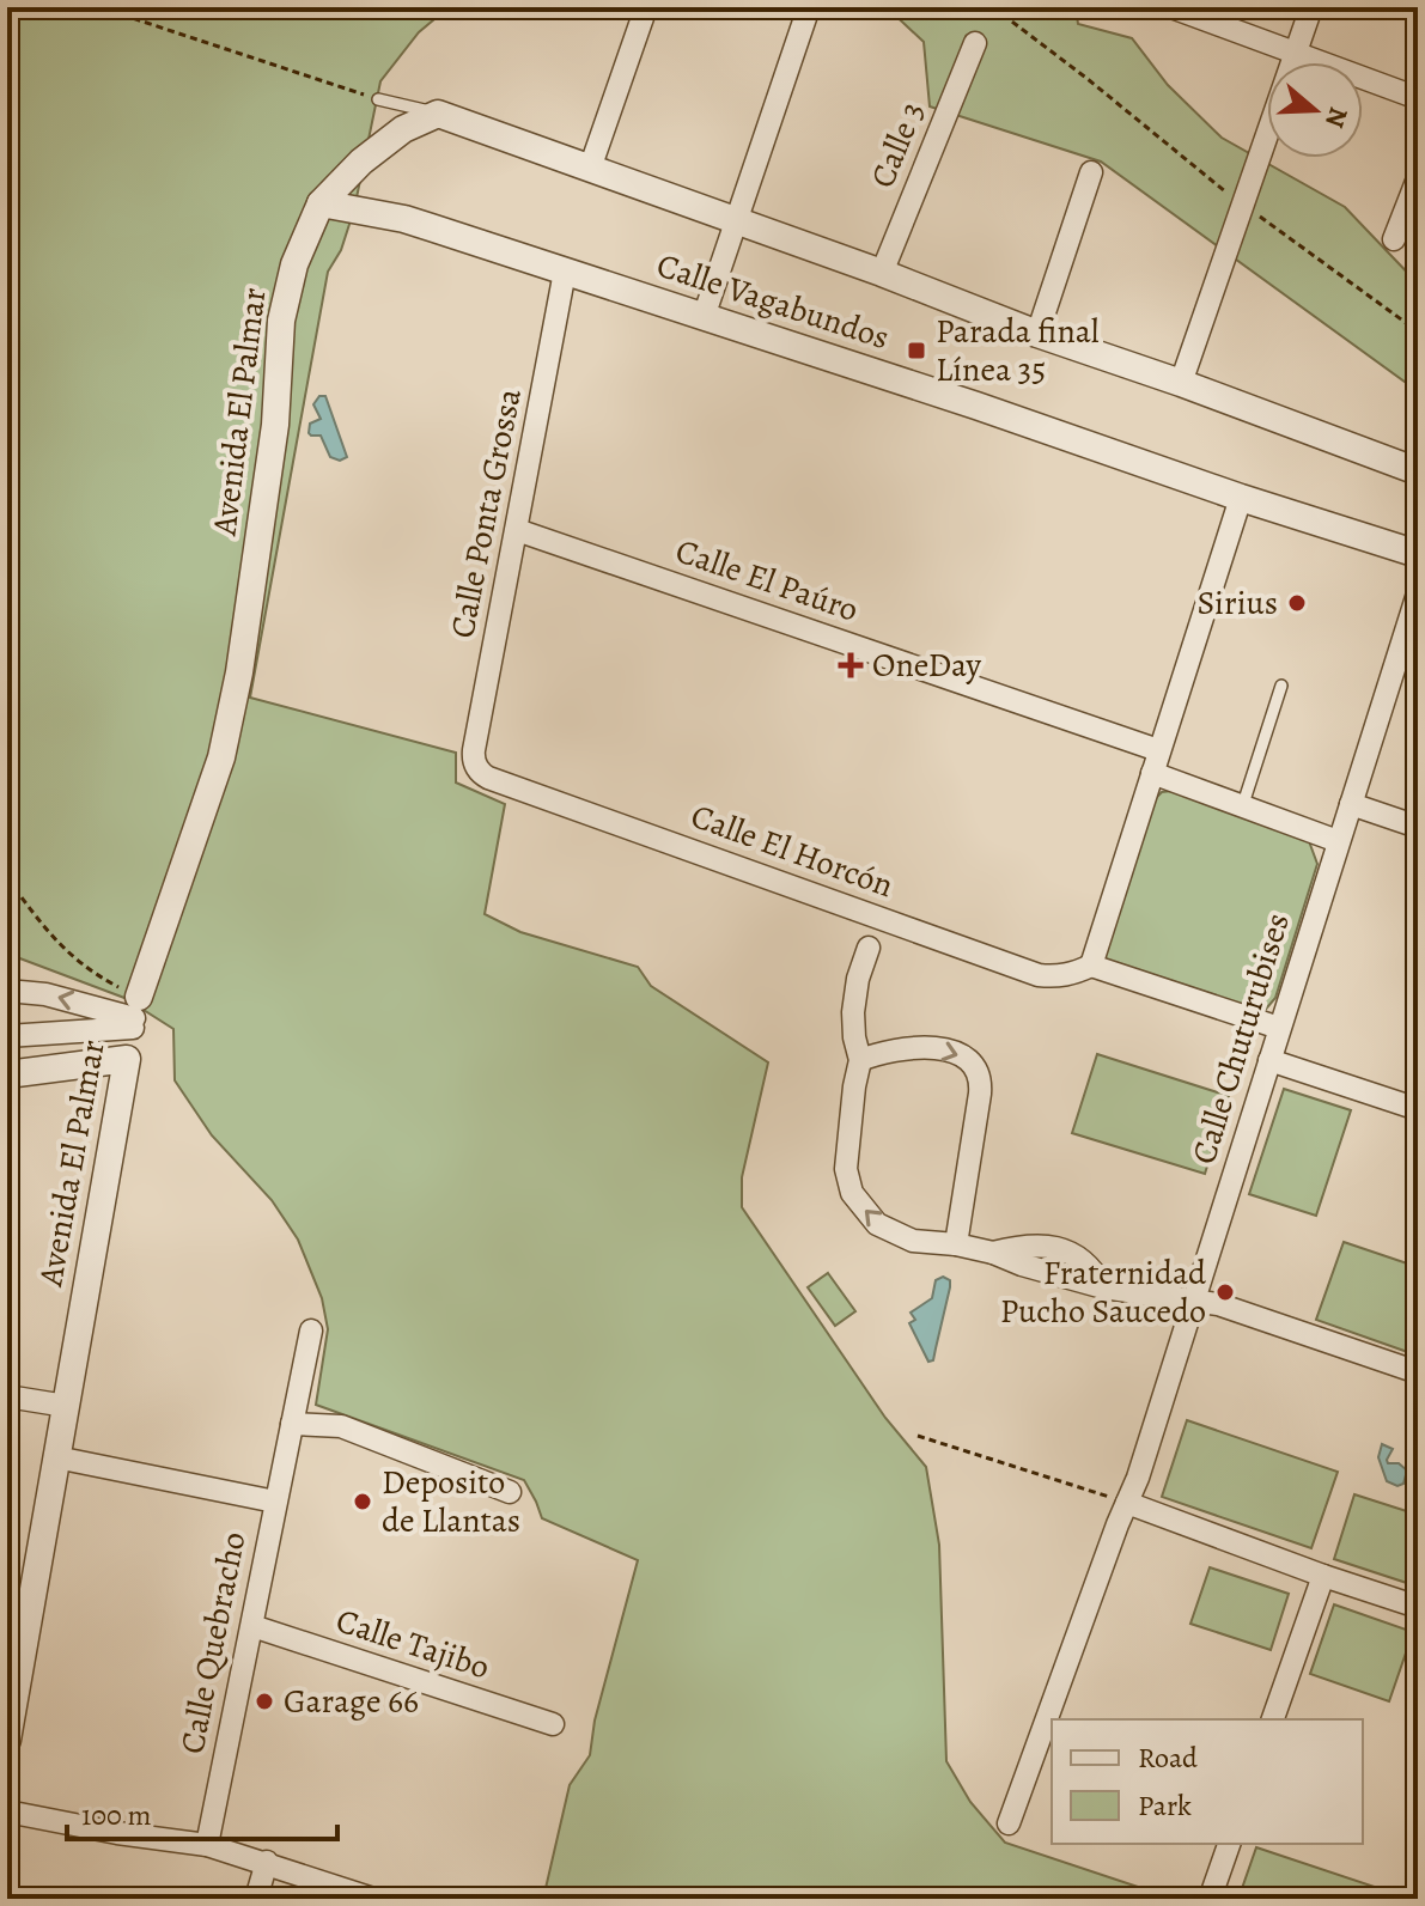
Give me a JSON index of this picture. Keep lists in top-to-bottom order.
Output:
{
  "streets": {
    "street": [
      "Calle 3",
      "Calle Vagabundos",
      "Avenida El Palmar",
      "Calle Ponta Grossa",
      "Calle El Paúro",
      "Calle El Horcón",
      "Calle Chuturubises",
      "Calle Quebracho",
      "Calle Tajibo"
    ]
  },
  "crossings": [
    ["Calle Vagabundos", "Avenida El Palmar"],
    ["Calle Vagabundos", "Calle Ponta Grossa"],
    ["Avenida El Palmar", "Calle Quebracho"],
    ["Calle Ponta Grossa", "Calle El Paúro"],
    ["Calle Ponta Grossa", "Calle El Horcón"],
    ["Calle Quebracho", "Calle Tajibo"]
  ],
  "places": {
    "transit": ["Parada final Línea 35"],
    "other": [
      "Sirius",
      "Fraternidad Pucho Saucedo",
      "Deposito de Llantas",
      "Garage 66"
    ],
    "health": ["OneDay"]
  },
  "legend": ["Road", "Park"],
  "scale_bar": "100 m",
  "north": "right"
}
